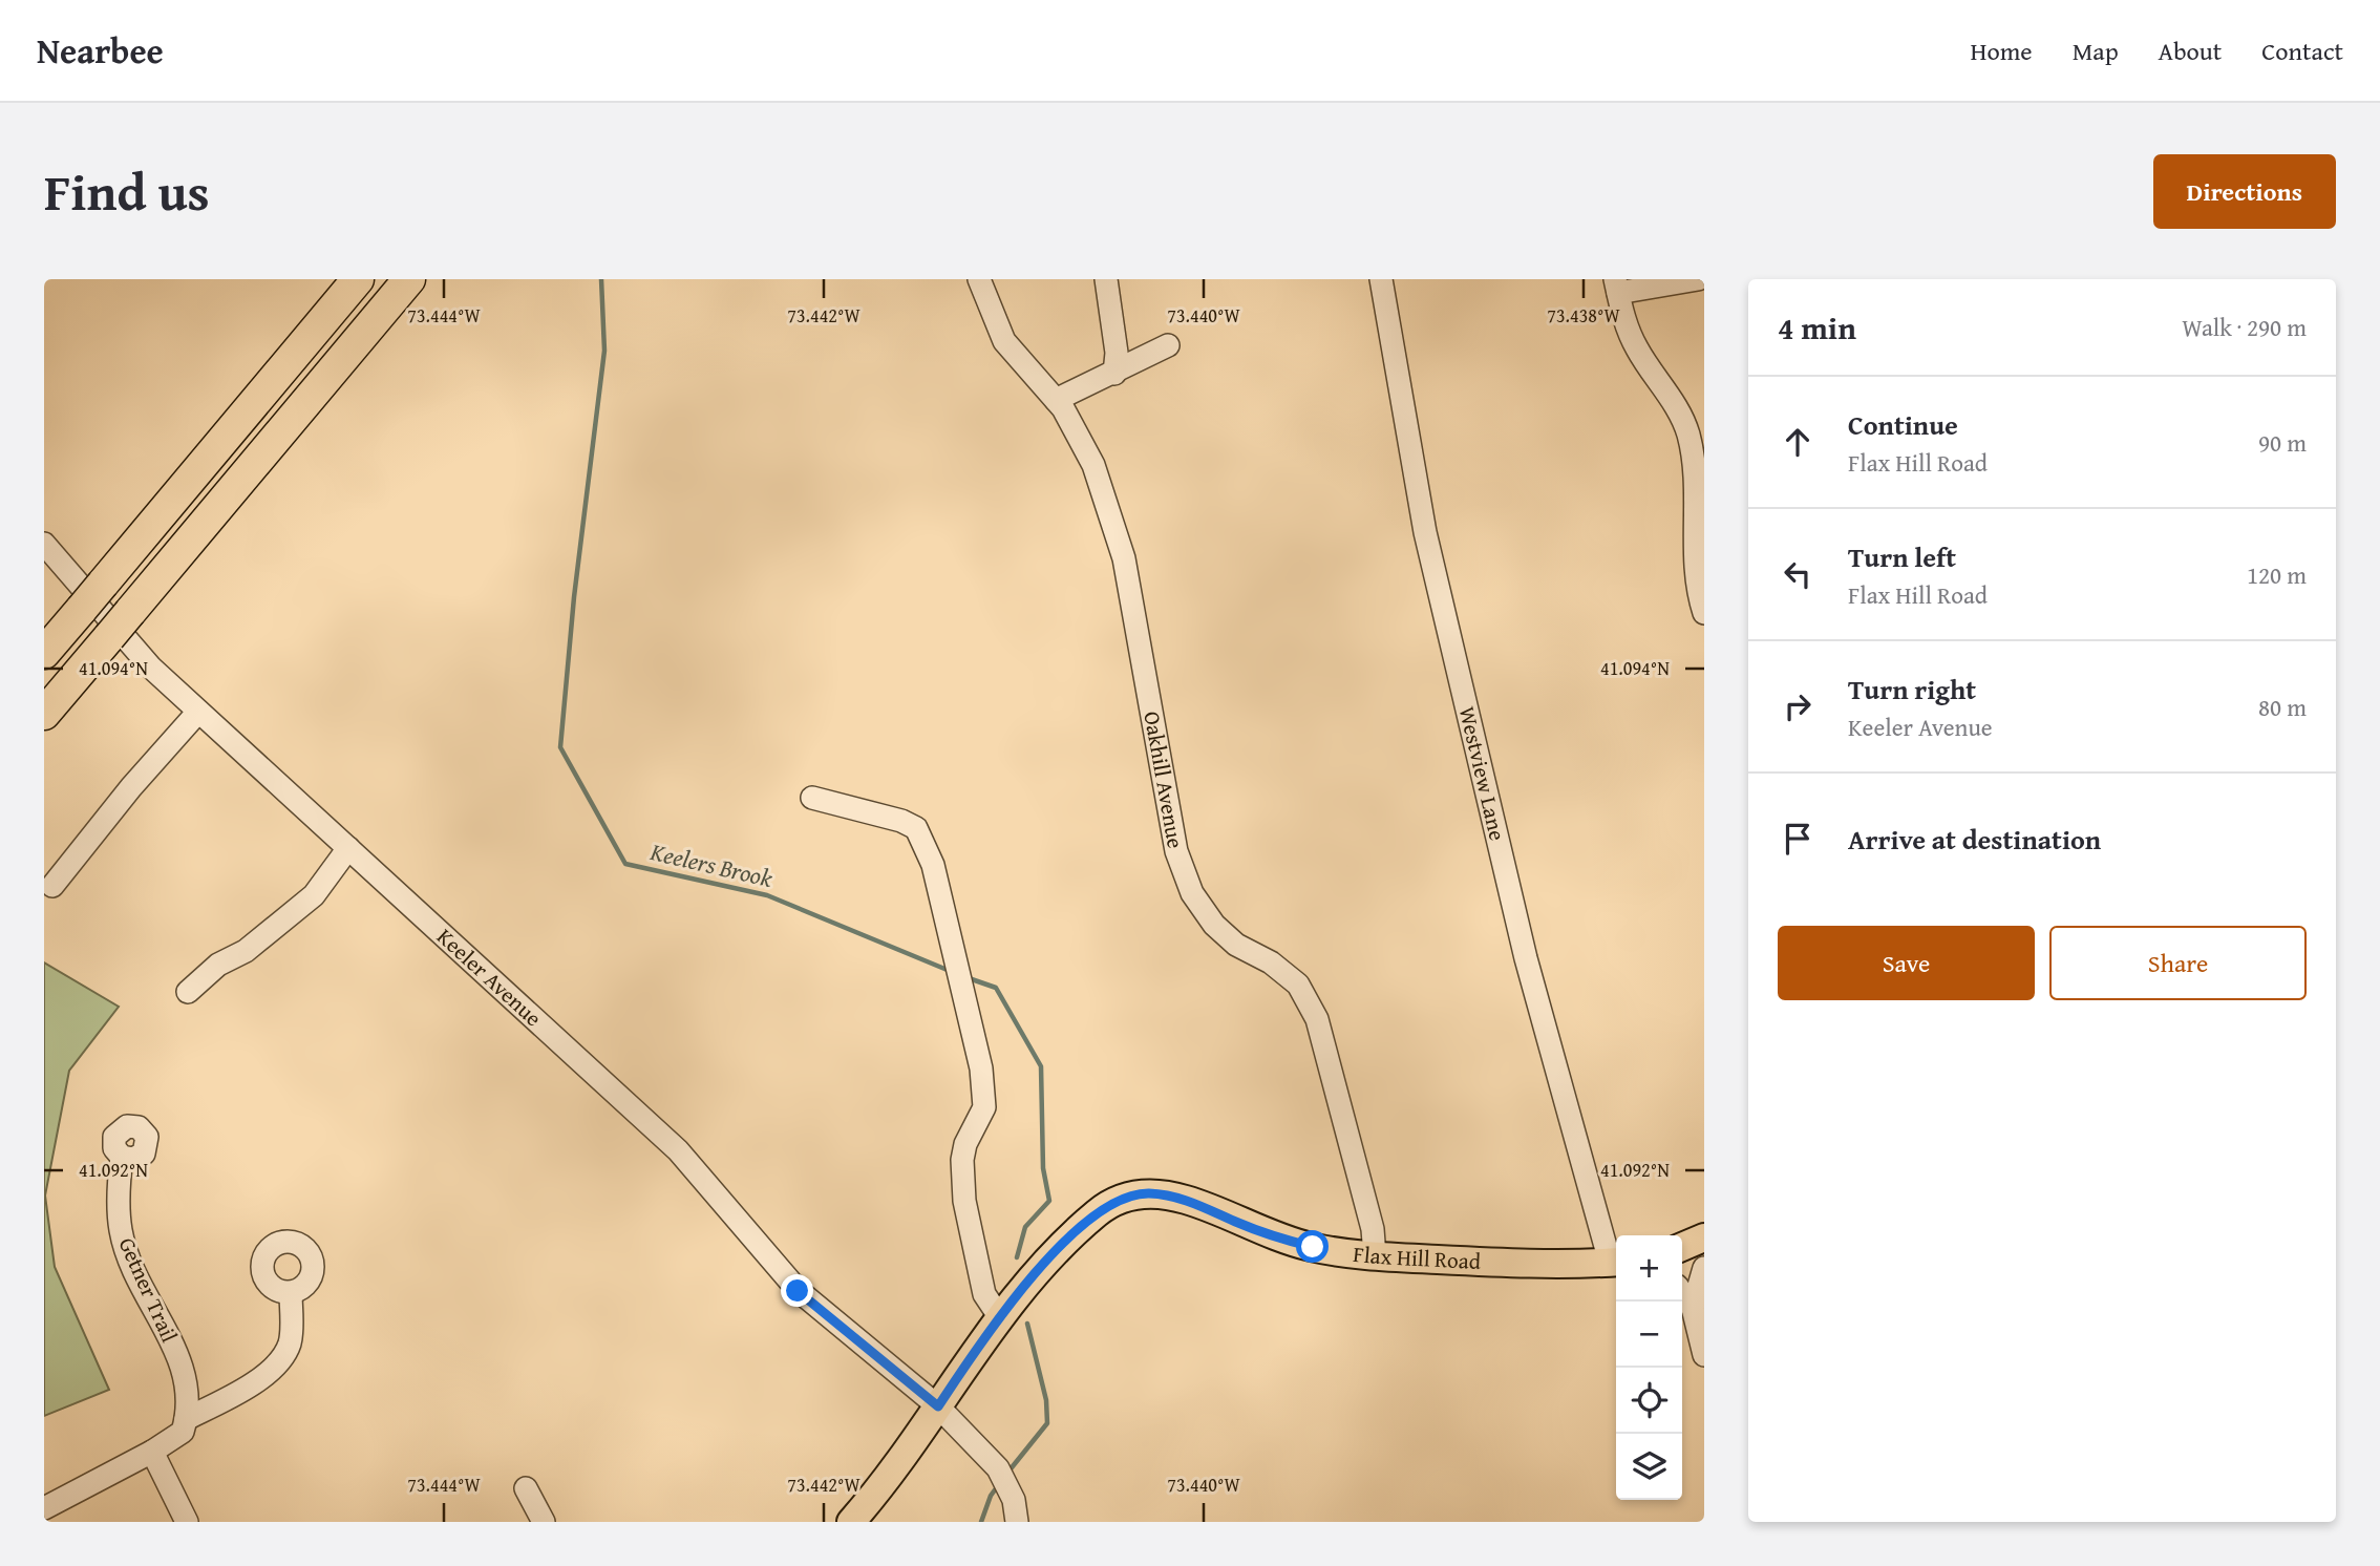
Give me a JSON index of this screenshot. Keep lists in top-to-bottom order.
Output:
{
  "streets": {
    "main road": ["Flax Hill Road"],
    "street": [
      "Westview Lane",
      "Oakhill Avenue",
      "Keeler Avenue",
      "Getner Trail"
    ]
  },
  "crossings": [
    ["Westview Lane", "Flax Hill Road"],
    ["Oakhill Avenue", "Flax Hill Road"],
    ["Keeler Avenue", "Flax Hill Road"]
  ],
  "water": ["Keelers Brook"],
  "page": {
    "header": "Nearbee",
    "nav": [
      "Home",
      "Map",
      "About",
      "Contact"
    ],
    "title": "Find us",
    "buttons": [
      "Directions",
      ["Save", "Share"]
    ],
    "heading": ["4 min", "Walk · 290 m"],
    "list": [
      ["Continue", "Flax Hill Road", "90 m"],
      ["Turn left", "Flax Hill Road", "120 m"],
      ["Turn right", "Keeler Avenue", "80 m"],
      "Arrive at destination"
    ],
    "map_buttons": ["+", "−"]
  },
  "coordinates": [
    "73.444°W",
    "73.442°W",
    "73.440°W",
    "73.438°W",
    "41.094°N",
    "41.092°N"
  ]
}
